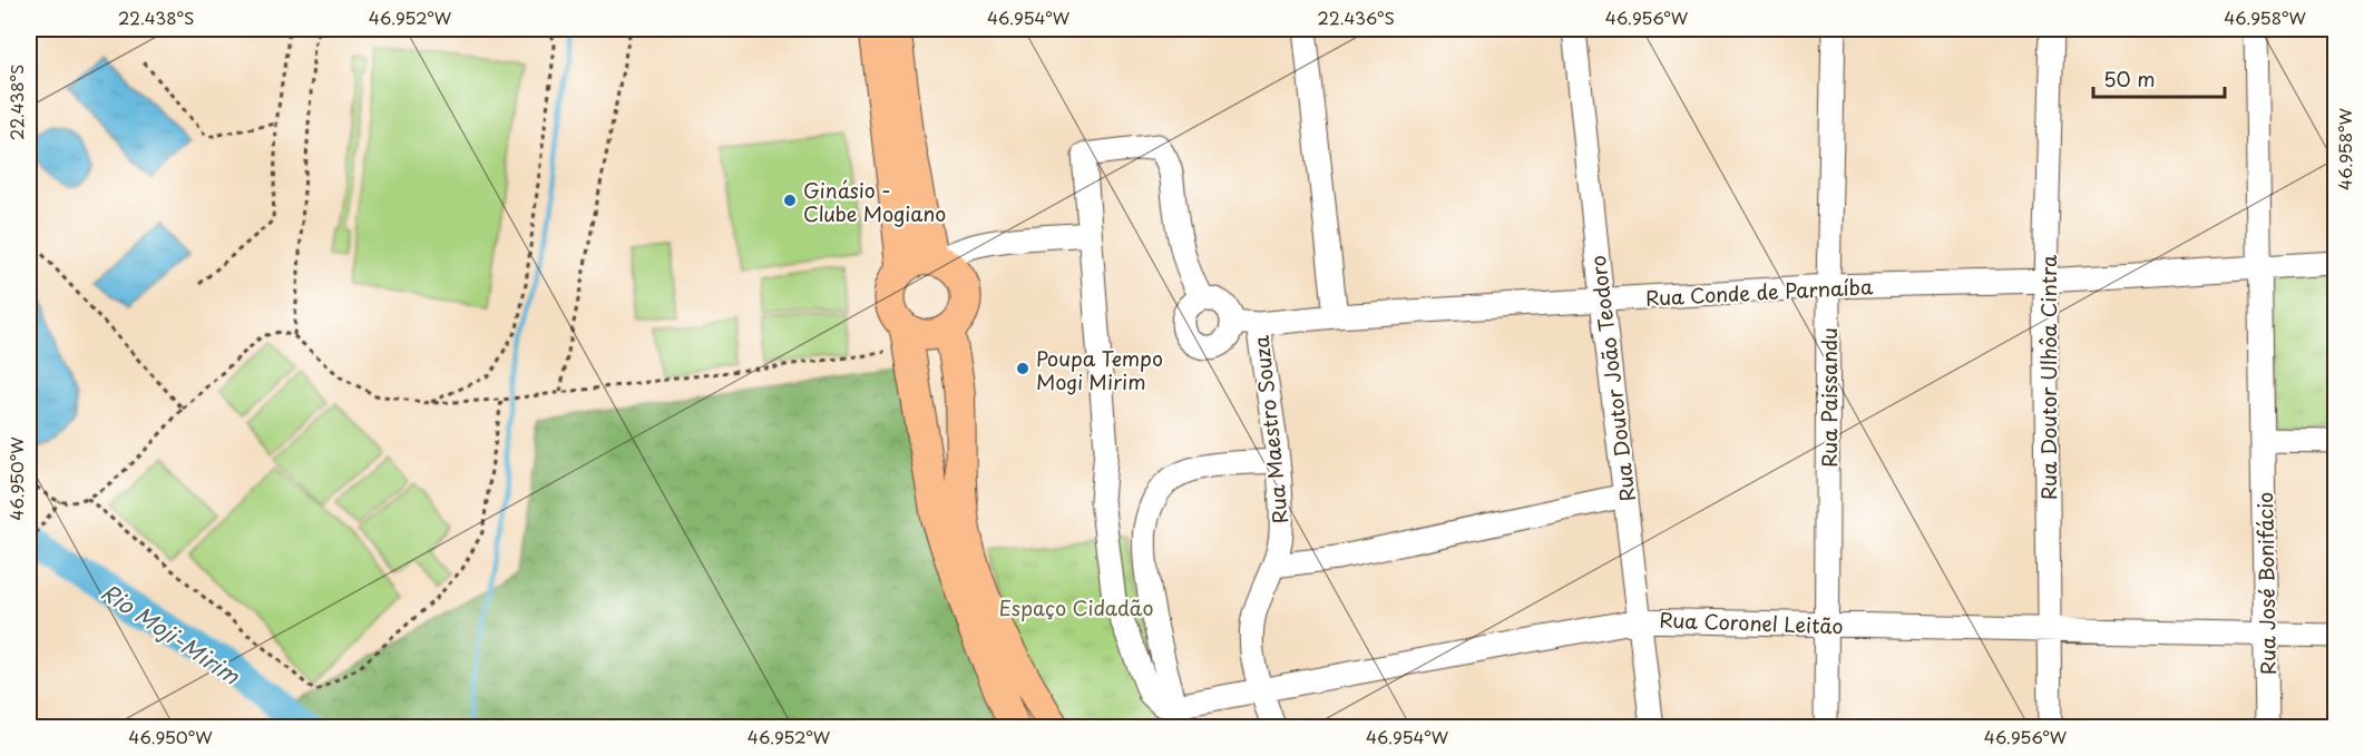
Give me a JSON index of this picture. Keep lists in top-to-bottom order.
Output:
{
  "streets": {
    "street": [
      "Rua Conde de Parnaíba",
      "Rua Doutor Ulhôa Cintra",
      "Rua Doutor João Teodoro",
      "Rua Paissandu",
      "Rua Maestro Souza",
      "Rua José Bonifácio",
      "Rua Coronel Leitão"
    ]
  },
  "crossings": [
    ["Rua Conde de Parnaíba", "Rua Doutor Ulhôa Cintra"],
    ["Rua Conde de Parnaíba", "Rua Doutor João Teodoro"],
    ["Rua Conde de Parnaíba", "Rua Paissandu"],
    ["Rua Conde de Parnaíba", "Rua Maestro Souza"],
    ["Rua Conde de Parnaíba", "Rua José Bonifácio"],
    ["Rua Doutor Ulhôa Cintra", "Rua Coronel Leitão"],
    ["Rua Doutor João Teodoro", "Rua Coronel Leitão"],
    ["Rua Paissandu", "Rua Coronel Leitão"],
    ["Rua Maestro Souza", "Rua Coronel Leitão"],
    ["Rua José Bonifácio", "Rua Coronel Leitão"]
  ],
  "water": ["Rio Moji-Mirim"],
  "parks": ["Espaço Cidadão"],
  "places": ["Ginásio - Clube Mogiano", "Poupa Tempo Mogi Mirim"],
  "scale_bar": "50 m",
  "coordinates": [
    "22.438°S",
    "46.952°W",
    "46.954°W",
    "22.436°S",
    "46.956°W",
    "46.958°W",
    "46.950°W"
  ]
}
